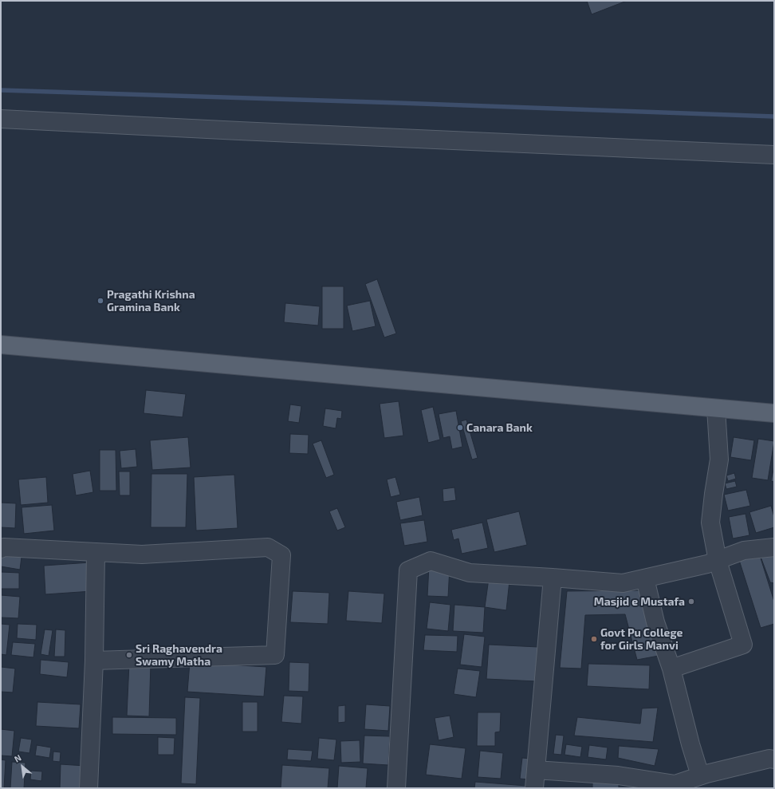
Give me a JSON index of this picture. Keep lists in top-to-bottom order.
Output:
{
  "places": [
    "Pragathi Krishna Gramina Bank",
    "Canara Bank",
    "Masjid e Mustafa",
    "Govt Pu College for Girls Manvi",
    "Sri Raghavendra Swamy Matha"
  ],
  "north": "top left"
}
